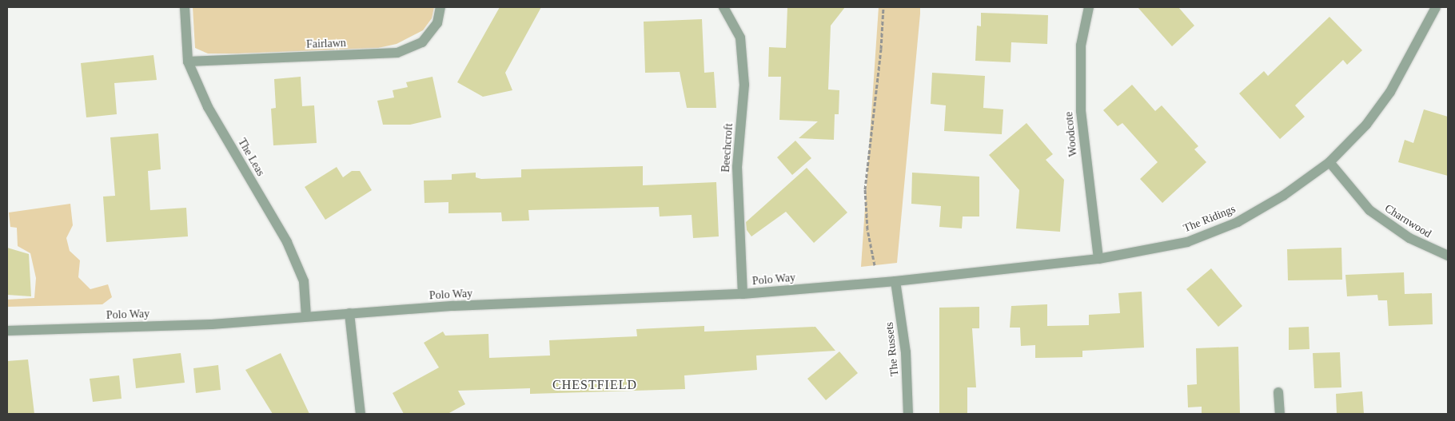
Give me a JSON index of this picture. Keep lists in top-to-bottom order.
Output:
{
  "streets": {
    "street": [
      "Fairlawn",
      "Woodcote",
      "Beechcroft",
      "The Leas",
      "The Ridings",
      "Charnwood",
      "Polo Way",
      "The Russets"
    ]
  },
  "crossings": [
    ["Fairlawn", "The Leas"],
    ["Woodcote", "The Ridings"],
    ["Beechcroft", "Polo Way"],
    ["The Leas", "Polo Way"],
    ["The Ridings", "Charnwood"],
    ["The Ridings", "Polo Way"],
    ["The Ridings", "The Russets"],
    ["Polo Way", "The Russets"]
  ],
  "districts": ["CHESTFIELD"]
}
